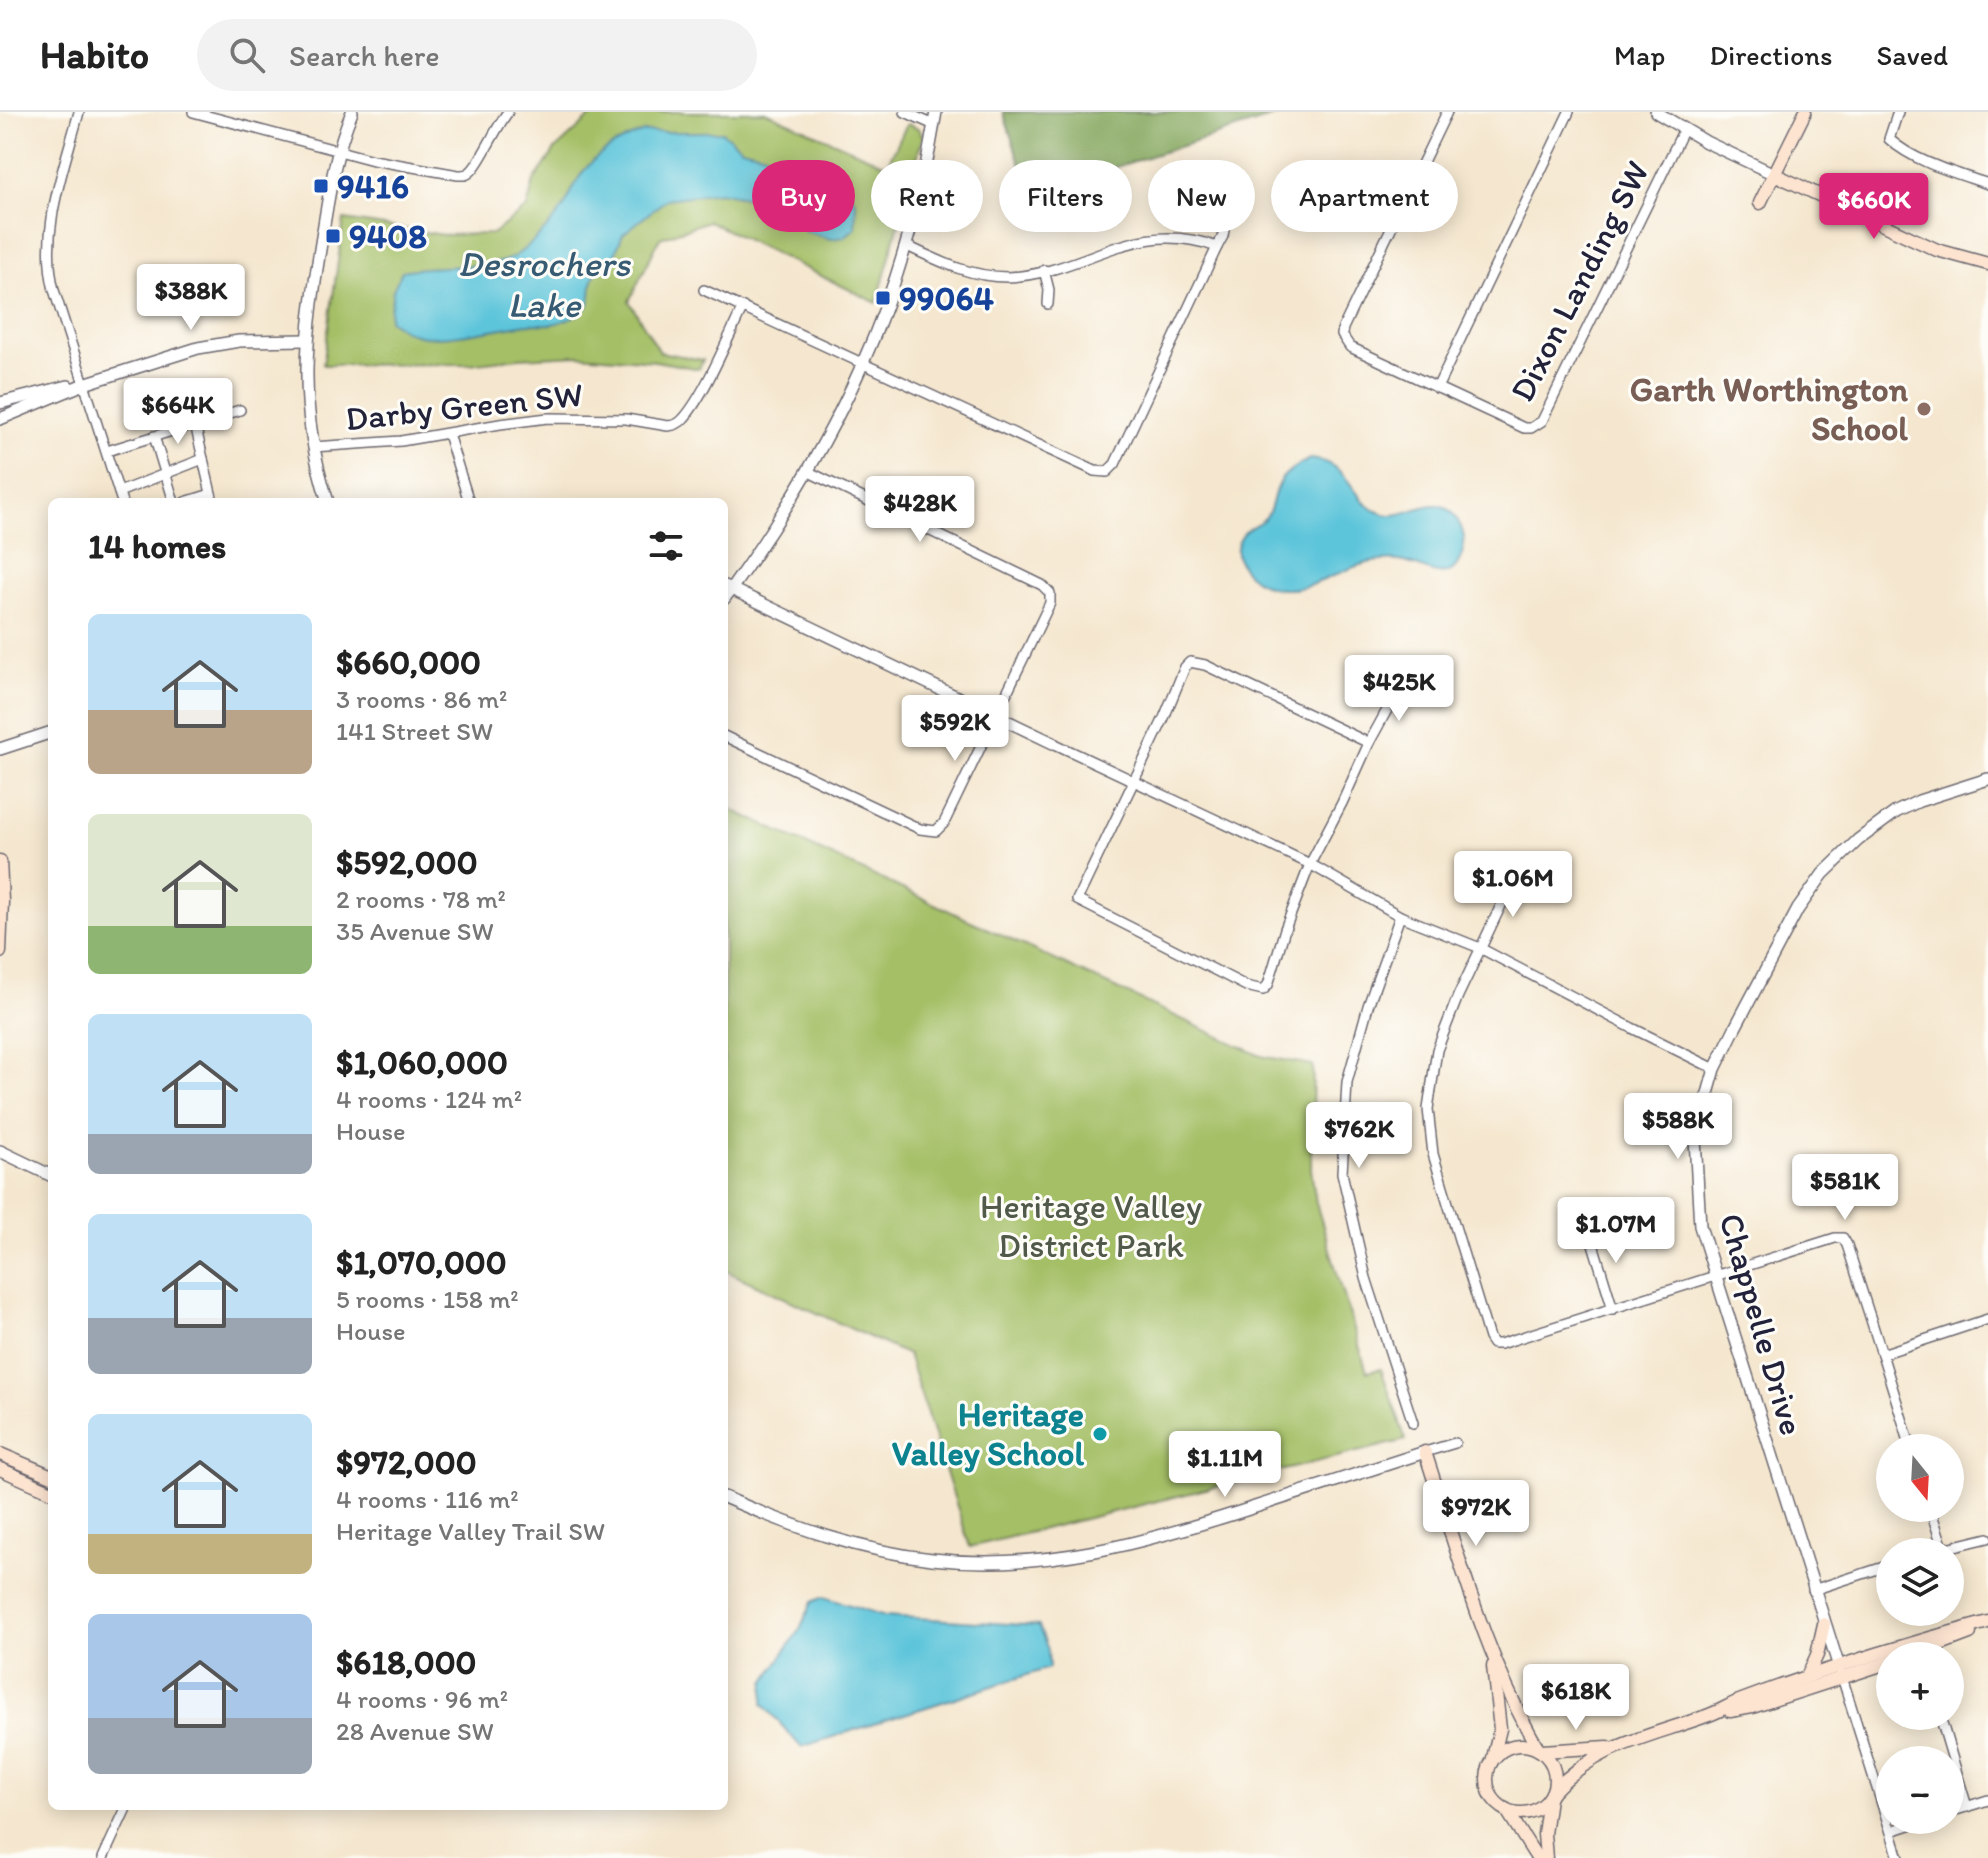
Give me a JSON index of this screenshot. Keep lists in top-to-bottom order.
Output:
{
  "streets": {
    "street": ["Dixon Landing SW", "Darby Green SW", "Chappelle Drive"]
  },
  "water": ["Desrochers Lake"],
  "parks": ["Heritage Valley District Park"],
  "places": {
    "transit": ["9416", "9408", "99064"],
    "other": ["Garth Worthington School", "Heritage Valley School"]
  },
  "north": "bottom",
  "page": {
    "header": "Habito",
    "search": "Search here",
    "nav": ["Map", "Directions", "Saved"],
    "chip": [
      "Buy",
      "Rent",
      "Filters",
      "New",
      "Apartment"
    ],
    "price": [
      "$660K",
      "$388K",
      "$664K",
      "$428K",
      "$425K",
      "$592K",
      "$1.06M",
      "$588K",
      "$762K",
      "$581K",
      "$1.07M",
      "$1.11M",
      "$972K",
      "$618K"
    ],
    "heading": "14 homes",
    "list": [
      {
        "name": "$660,000",
        "note": "3 rooms · 86 m² · 141 Street SW"
      },
      {
        "name": "$592,000",
        "note": "2 rooms · 78 m² · 35 Avenue SW"
      },
      {
        "name": "$1,060,000",
        "note": "4 rooms · 124 m² · House"
      },
      {
        "name": "$1,070,000",
        "note": "5 rooms · 158 m² · House"
      },
      {
        "name": "$972,000",
        "note": "4 rooms · 116 m² · Heritage Valley Trail SW"
      },
      {
        "name": "$618,000",
        "note": "4 rooms · 96 m² · 28 Avenue SW"
      }
    ],
    "map_buttons": ["+", "−"]
  }
}
